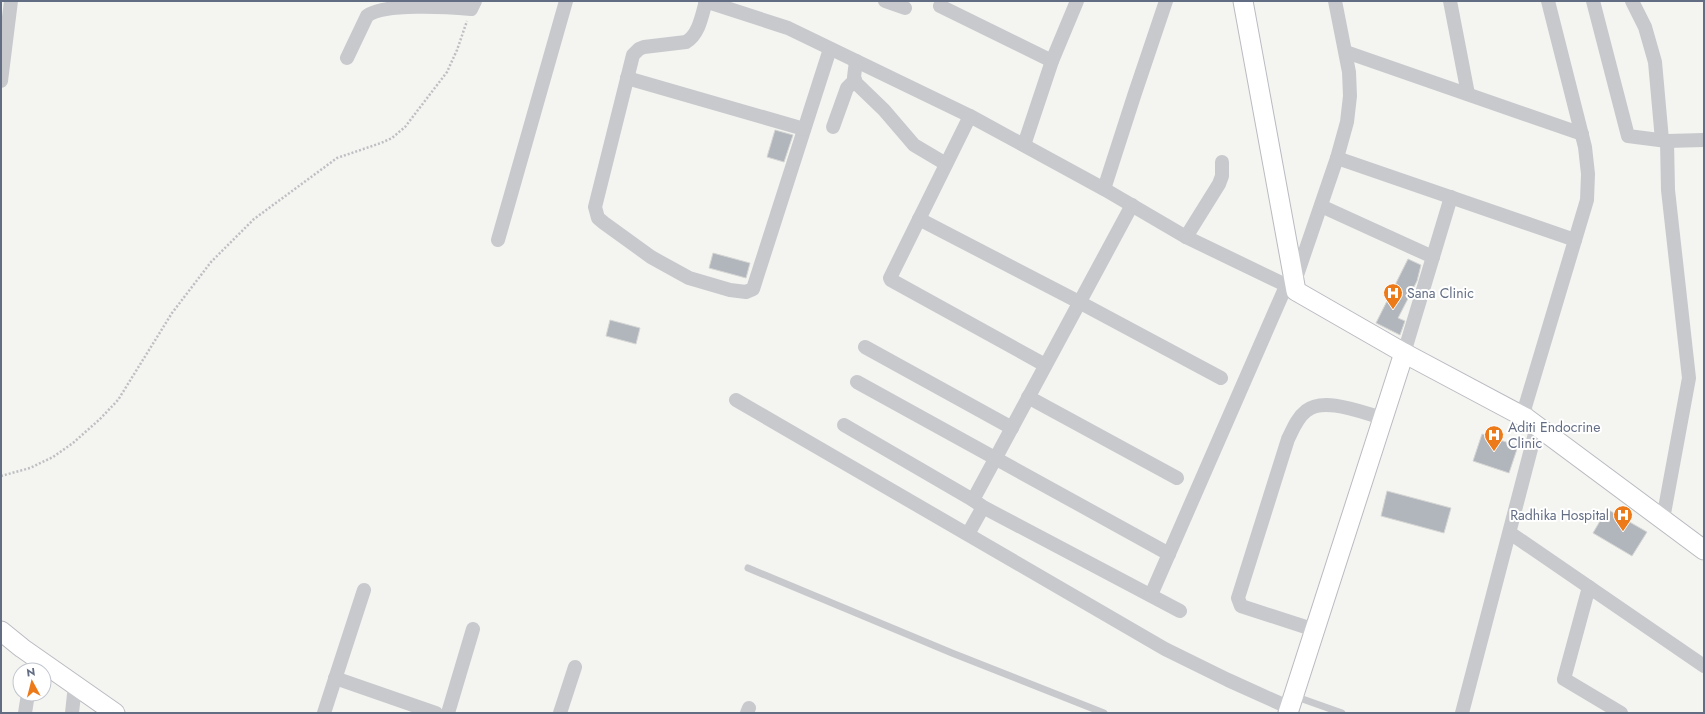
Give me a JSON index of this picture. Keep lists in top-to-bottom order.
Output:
{
  "places": {
    "hospital": ["Sana Clinic", "Aditi Endocrine Clinic", "Radhika Hospital"]
  },
  "north": "top"
}
